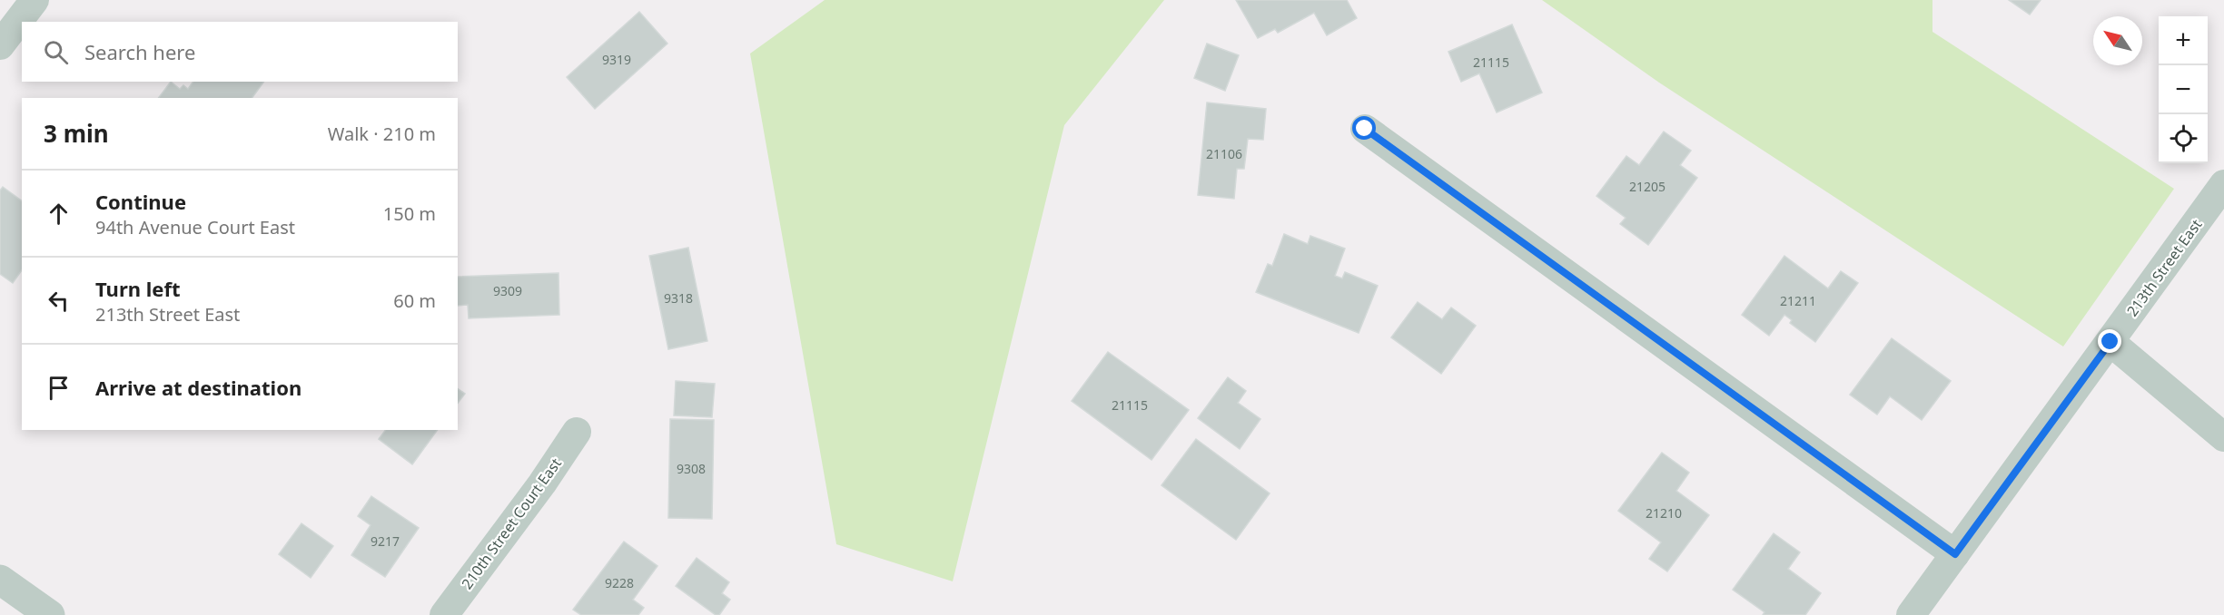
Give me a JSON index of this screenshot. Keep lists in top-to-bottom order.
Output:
{
  "streets": {
    "street": ["213th Street East", "210th Street Court East"]
  },
  "house_numbers": [
    "9319",
    "21115",
    "21106",
    "21205",
    "9309",
    "9318",
    "21211",
    "21115",
    "9308",
    "21210",
    "9217",
    "9228"
  ],
  "north": "top left",
  "page": {
    "map_buttons": ["+", "−"],
    "search": "Search here",
    "heading": ["3 min", "Walk · 210 m"],
    "list": [
      ["Continue", "94th Avenue Court East", "150 m"],
      ["Turn left", "213th Street East", "60 m"],
      "Arrive at destination"
    ]
  }
}
